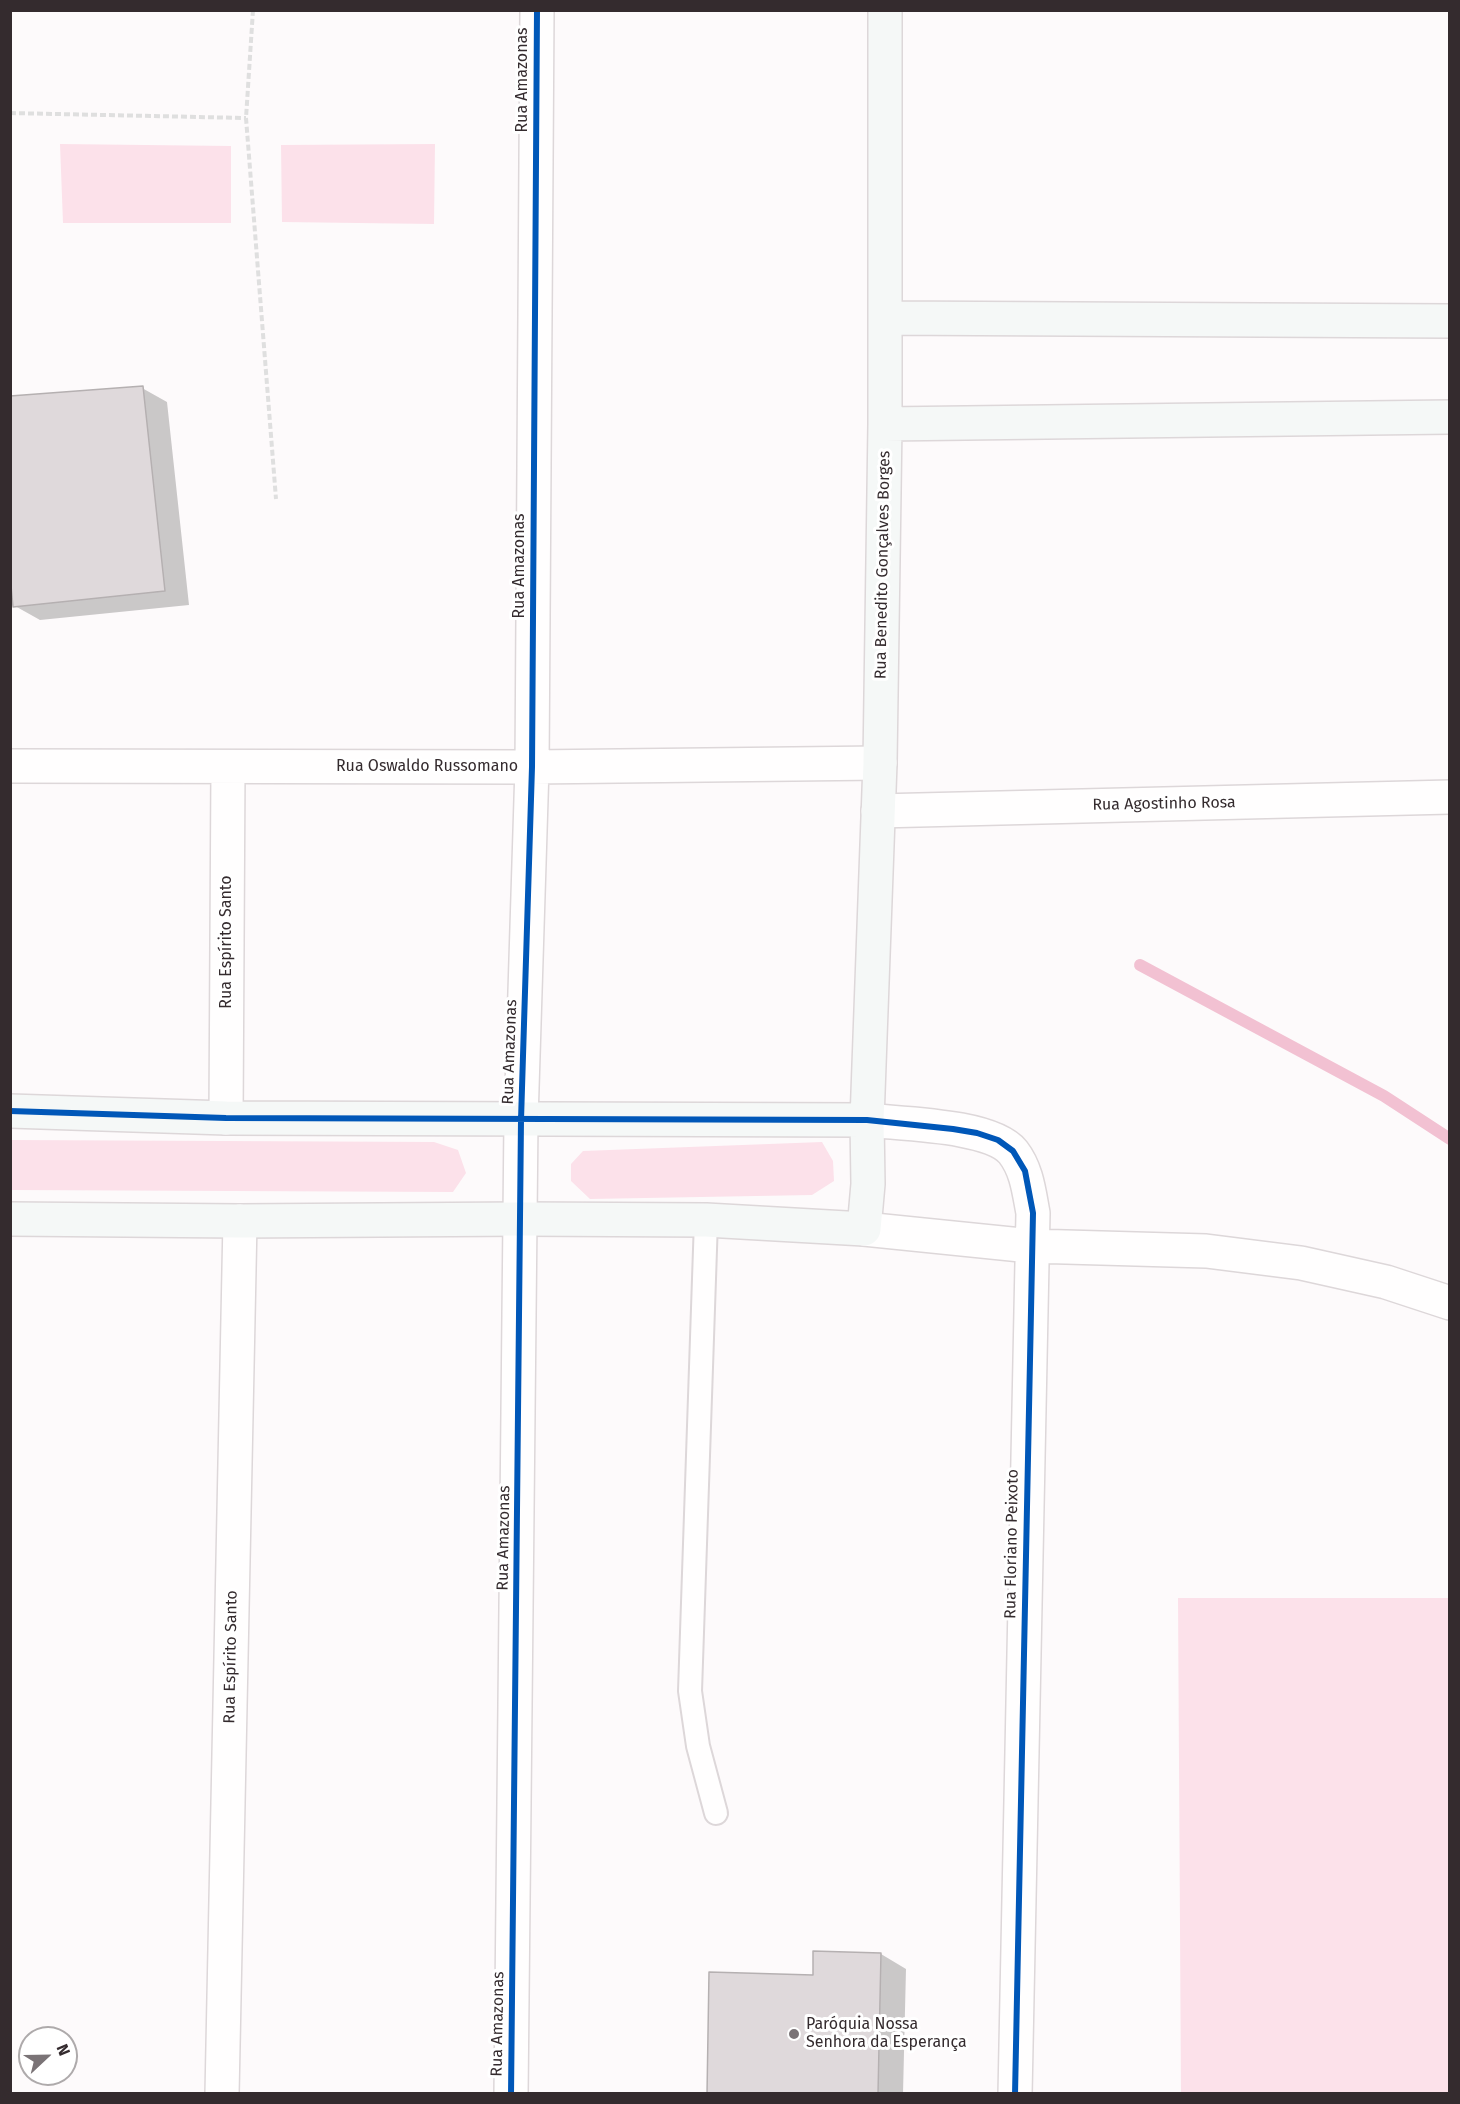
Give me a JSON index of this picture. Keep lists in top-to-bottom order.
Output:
{
  "streets": {
    "street": [
      "Rua Amazonas",
      "Rua Benedito Gonçalves Borges",
      "Rua Oswaldo Russomano",
      "Rua Agostinho Rosa",
      "Rua Espírito Santo",
      "Rua Floriano Peixoto"
    ]
  },
  "crossings": [
    ["Rua Amazonas", "Rua Oswaldo Russomano"],
    ["Rua Benedito Gonçalves Borges", "Rua Oswaldo Russomano"],
    ["Rua Benedito Gonçalves Borges", "Rua Agostinho Rosa"],
    ["Rua Benedito Gonçalves Borges", "Rua Floriano Peixoto"],
    ["Rua Oswaldo Russomano", "Rua Espírito Santo"]
  ],
  "places": ["Paróquia Nossa Senhora da Esperança"],
  "north": "right"
}
